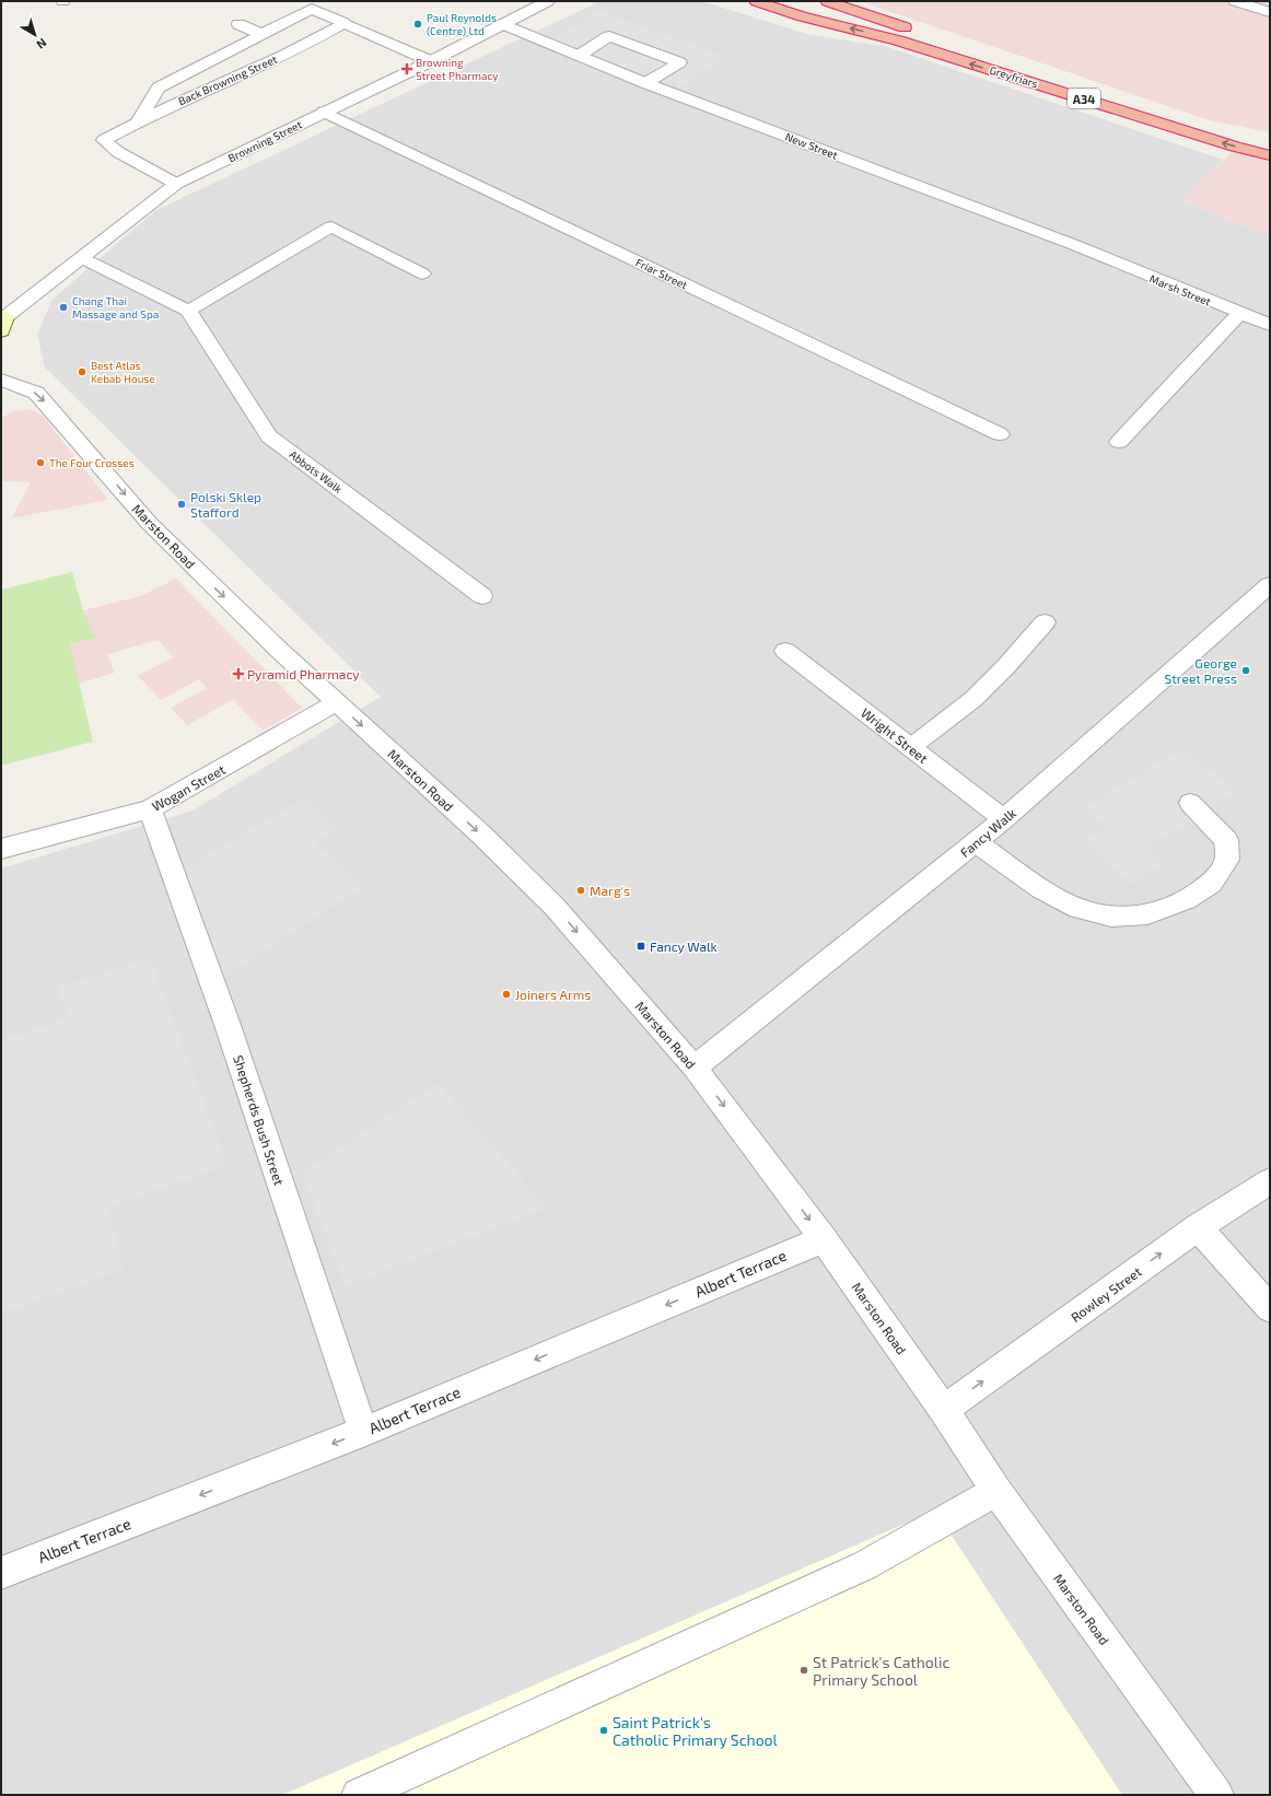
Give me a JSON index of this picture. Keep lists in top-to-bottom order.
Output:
{
  "streets": {
    "highway": ["Greyfriars", "A34"],
    "street": [
      "Back Browning Street",
      "Browning Street",
      "New Street",
      "Friar Street",
      "Marsh Street",
      "Abbots Walk",
      "Marston Road",
      "Wright Street",
      "Wogan Street",
      "Fancy Walk",
      "Shepherds Bush Street",
      "Albert Terrace",
      "Rowley Street"
    ]
  },
  "crossings": [
    ["Back Browning Street", "Browning Street"],
    ["Browning Street", "New Street"],
    ["Browning Street", "Friar Street"],
    ["New Street", "Marsh Street"],
    ["Marston Road", "Wogan Street"],
    ["Marston Road", "Fancy Walk"],
    ["Marston Road", "Albert Terrace"],
    ["Marston Road", "Rowley Street"],
    ["Wright Street", "Fancy Walk"],
    ["Wogan Street", "Shepherds Bush Street"],
    ["Shepherds Bush Street", "Albert Terrace"]
  ],
  "one_way": ["Marston Road", "Albert Terrace", "Rowley Street"],
  "places": {
    "other": [
      "Paul Reynolds (Centre) Ltd",
      "Chang Thai Massage and Spa",
      "Best Atlas Kebab House",
      "The Four Crosses",
      "Polski Sklep Stafford",
      "George Street Press",
      "Marg's",
      "Joiners Arms",
      "St Patrick's Catholic Primary School",
      "Saint Patrick's Catholic Primary School"
    ],
    "health": ["Browning Street Pharmacy", "Pyramid Pharmacy"],
    "transit": ["Fancy Walk"]
  },
  "north": "bottom right"
}
